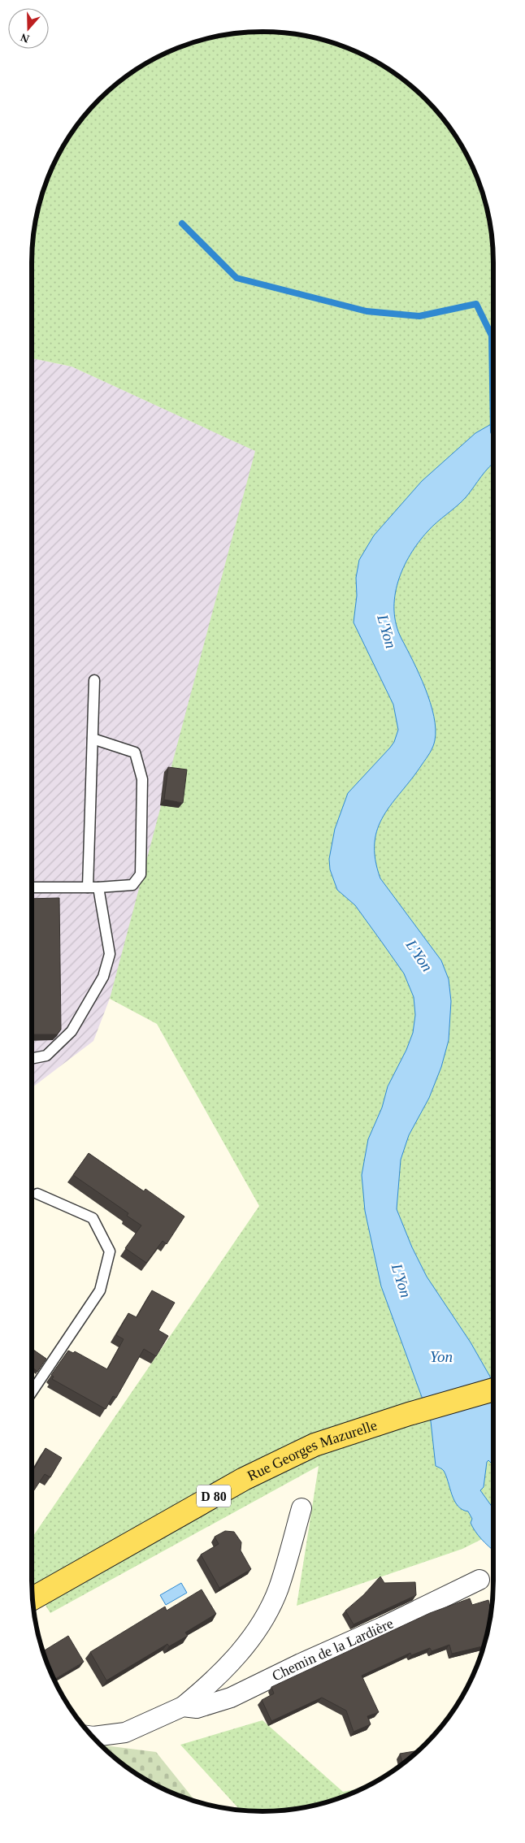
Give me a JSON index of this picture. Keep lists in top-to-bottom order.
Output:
{
  "streets": {
    "main road": ["Rue Georges Mazurelle", "D 80"],
    "street": ["Chemin de la Lardière"]
  },
  "water": ["L'Yon", "Yon"],
  "north": "bottom"
}
